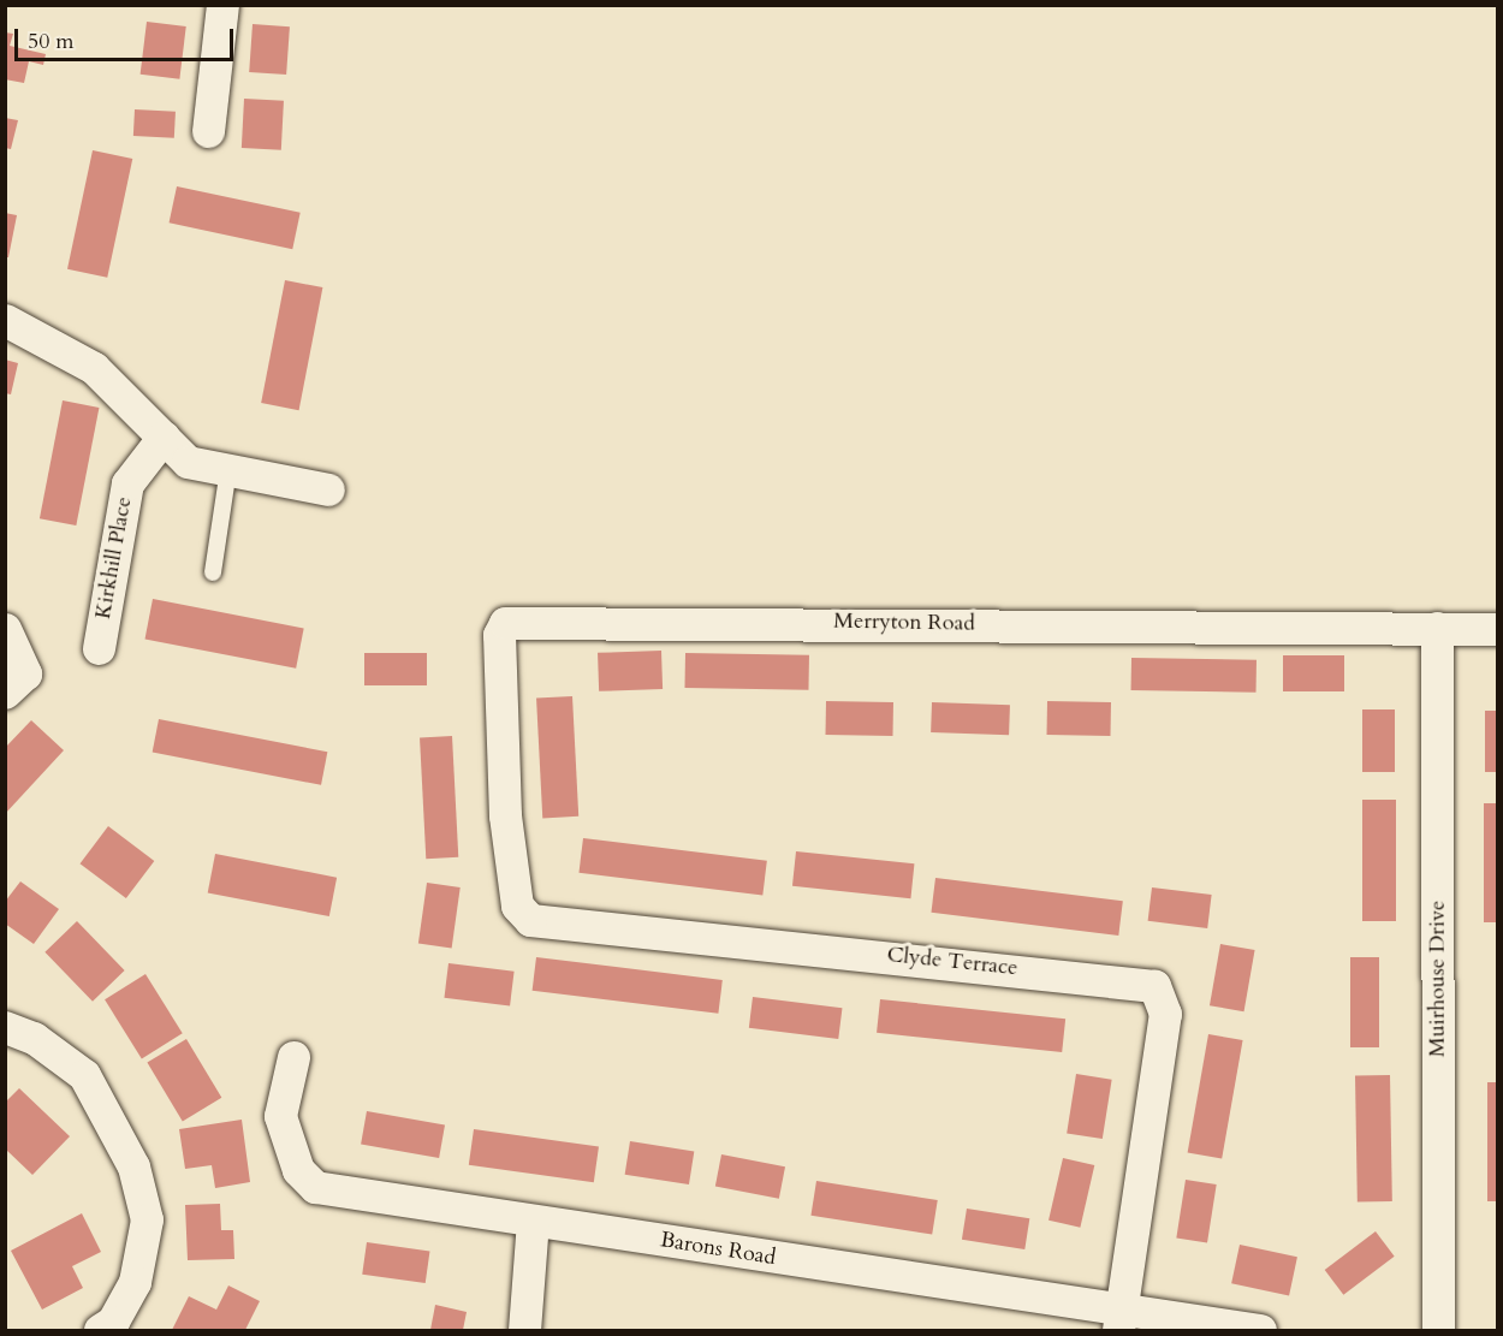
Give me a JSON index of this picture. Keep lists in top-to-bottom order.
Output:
{
  "streets": {
    "street": [
      "Kirkhill Place",
      "Merryton Road",
      "Clyde Terrace",
      "Muirhouse Drive",
      "Barons Road"
    ]
  },
  "crossings": [
    ["Merryton Road", "Clyde Terrace"],
    ["Merryton Road", "Muirhouse Drive"],
    ["Clyde Terrace", "Barons Road"]
  ],
  "scale_bar": "50 m"
}
